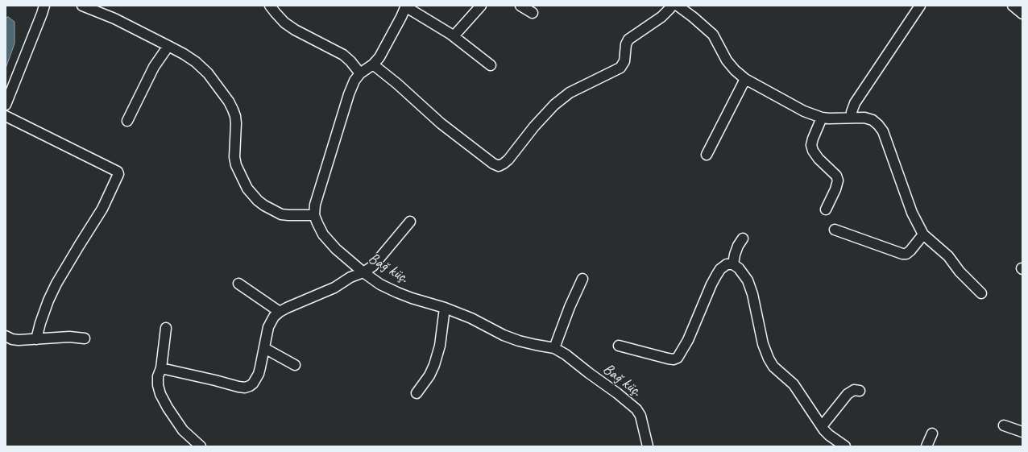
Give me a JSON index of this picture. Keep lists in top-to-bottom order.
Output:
{
  "streets": {
    "street": ["Bağ küç."]
  }
}
